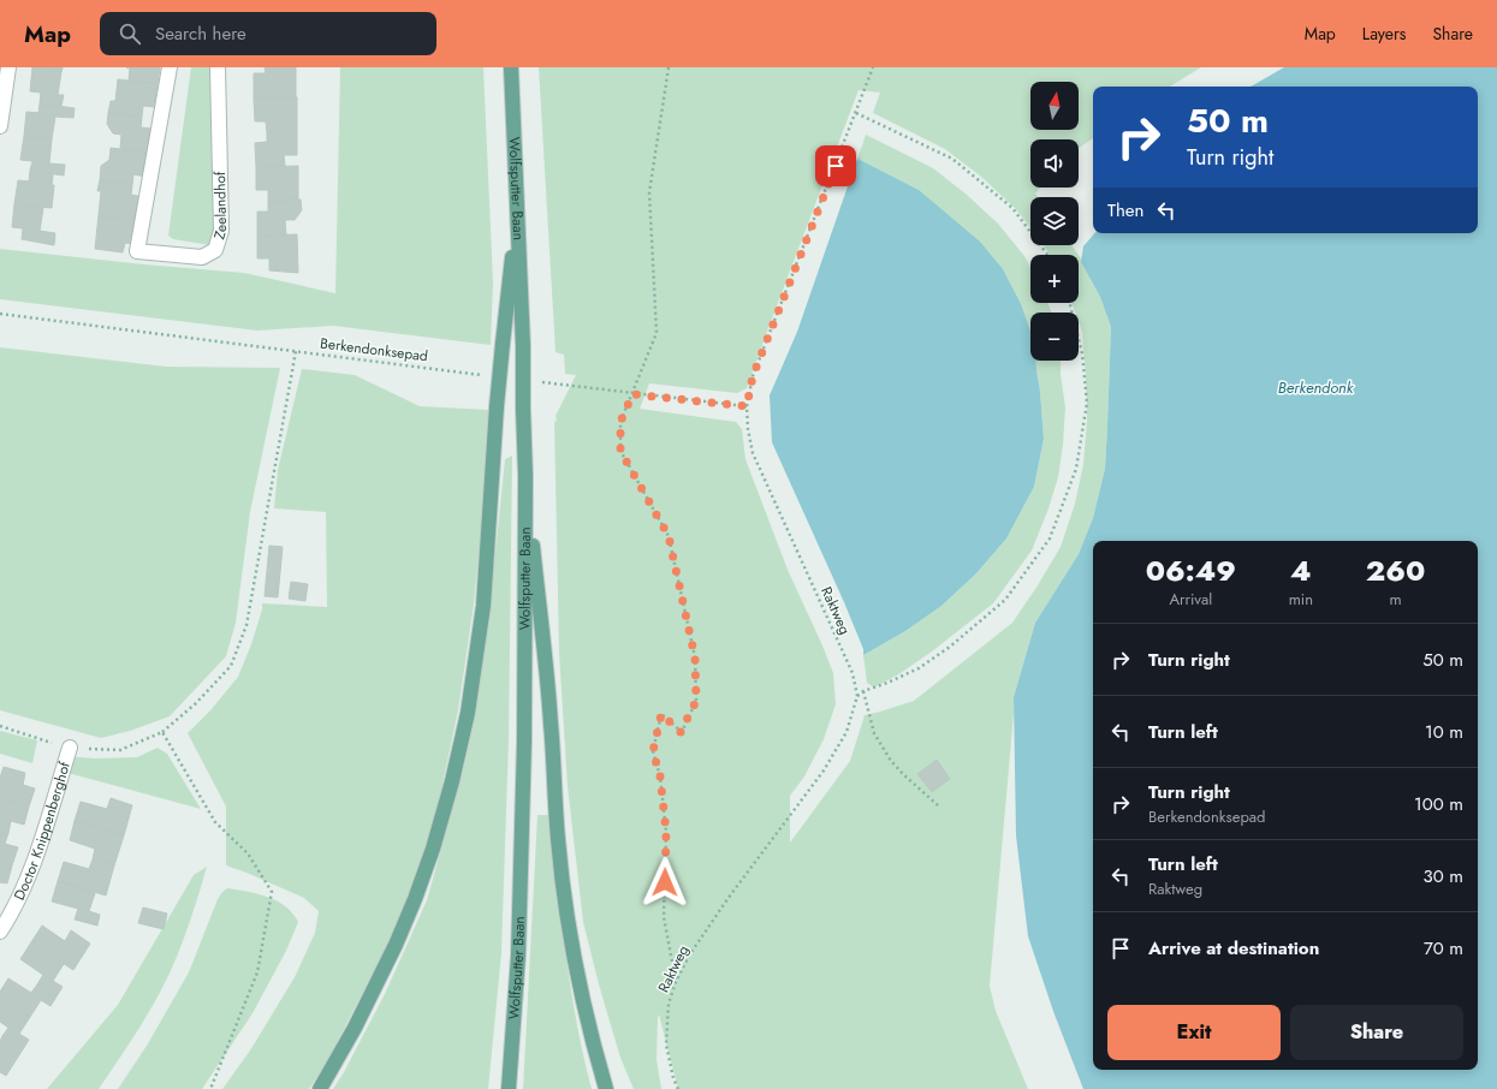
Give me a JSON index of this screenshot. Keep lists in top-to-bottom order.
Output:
{
  "streets": {
    "main road": ["Wolfsputter Baan"],
    "street": ["Zeelandhof", "Doctor Knippenberghof"],
    "path": ["Berkendonksepad", "Raktweg"]
  },
  "water": ["Berkendonk"],
  "north": "top",
  "page": {
    "header": "Map",
    "search": "Search here",
    "nav": ["Map", "Layers", "Share"],
    "map_buttons": ["+", "−"],
    "turn": ["50 m", "Turn right"],
    "then": "Then",
    "eta": [
      "06:49",
      "Arrival",
      "4",
      "min",
      "260",
      "m"
    ],
    "list": [
      {
        "name": "Turn right",
        "value": "50 m"
      },
      {
        "name": "Turn left",
        "value": "10 m"
      },
      {
        "name": "Turn right",
        "note": "Berkendonksepad",
        "value": "100 m"
      },
      {
        "name": "Turn left",
        "note": "Raktweg",
        "value": "30 m"
      },
      {
        "name": "Arrive at destination",
        "value": "70 m"
      }
    ],
    "buttons": ["Exit", "Share"]
  }
}
